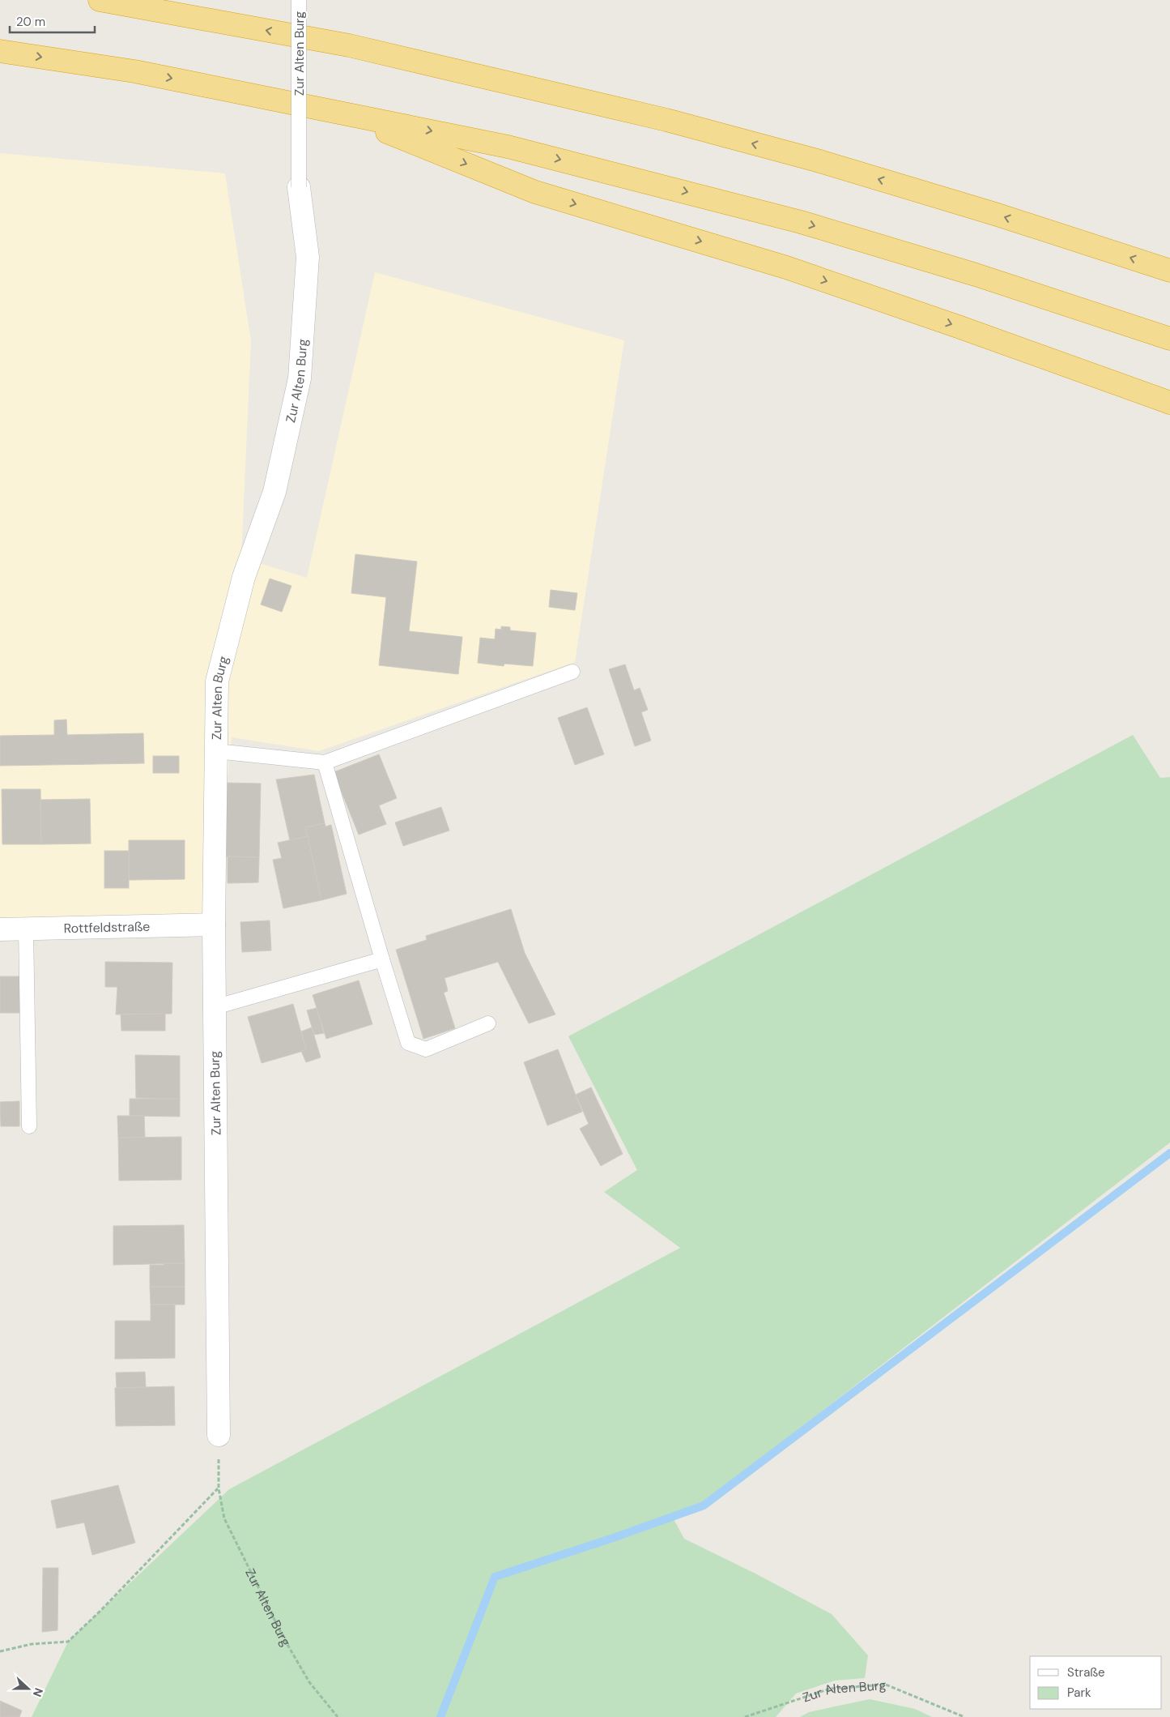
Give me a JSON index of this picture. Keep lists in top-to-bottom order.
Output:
{
  "streets": {
    "street": ["Zur Alten Burg", "Rottfeldstraße"]
  },
  "crossings": [
    ["Zur Alten Burg", "Rottfeldstraße"]
  ],
  "legend": ["Straße", "Park"],
  "scale_bar": "20 m",
  "north": "right"
}
